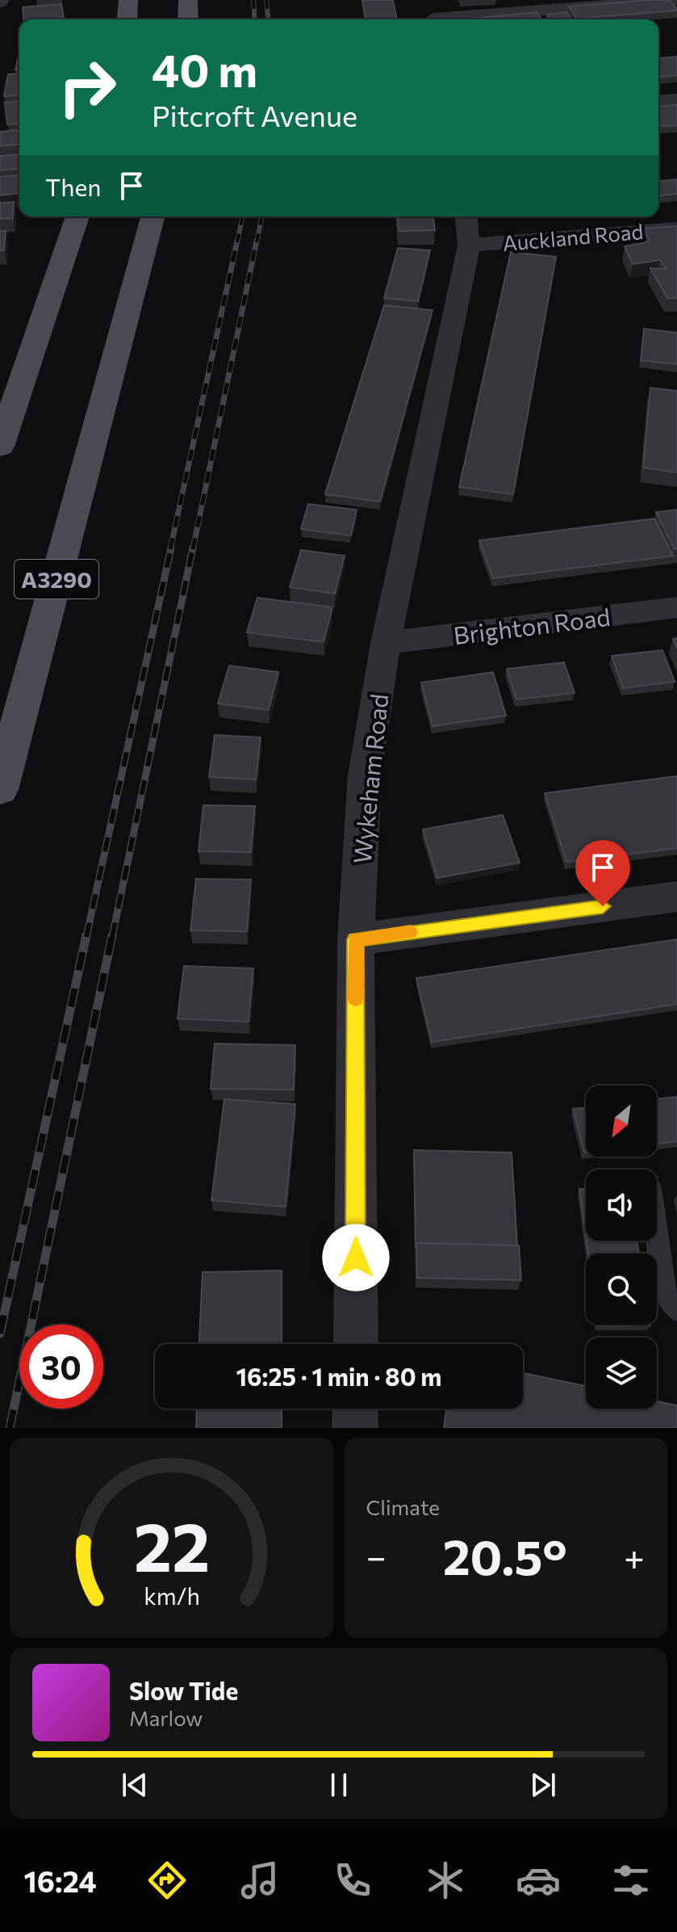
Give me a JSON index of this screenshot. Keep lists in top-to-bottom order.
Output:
{
  "streets": {
    "main road": ["A3290"],
    "street": ["Auckland Road", "Brighton Road", "Wykeham Road"]
  },
  "crossings": [
    ["Auckland Road", "Wykeham Road"],
    ["Brighton Road", "Wykeham Road"]
  ],
  "north": "bottom left",
  "page": {
    "turn": ["40 m", "Pitcroft Avenue"],
    "then": "Then",
    "limit": "30",
    "trip": "16:25 · 1 min · 80 m",
    "tile": "Climate",
    "heat": ["−", "20.5°", "+"],
    "song": ["Slow Tide", "Marlow"],
    "tabs": "16:24",
    "gauge": ["22", "km/h"]
  }
}
